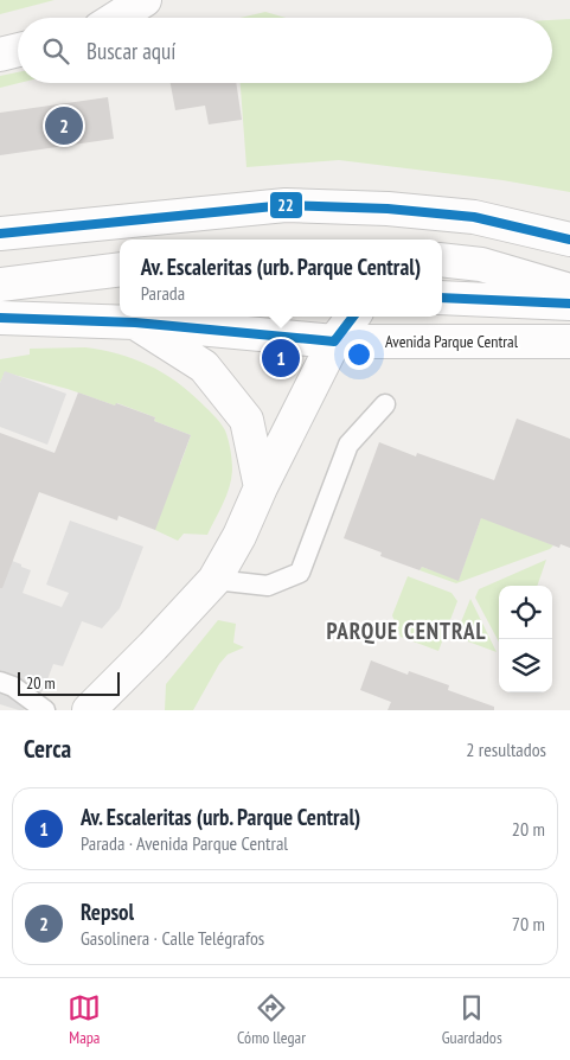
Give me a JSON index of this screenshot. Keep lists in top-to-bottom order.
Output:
{
  "streets": {
    "street": ["Avenida Parque Central"]
  },
  "districts": ["PARQUE CENTRAL"],
  "lines": ["transit line 22"],
  "scale_bar": "20 m",
  "page": {
    "search": "Buscar aquí",
    "pins": ["2", "1"],
    "popup": ["Av. Escaleritas (urb. Parque Central)", "Parada"],
    "scale": "20 m",
    "heading": ["Cerca", "2 resultados"],
    "list": [
      {
        "mark": "1",
        "name": "Av. Escaleritas (urb. Parque Central)",
        "note": "Parada · Avenida Parque Central",
        "value": "20 m"
      },
      {
        "mark": "2",
        "name": "Repsol",
        "note": "Gasolinera · Calle Telégrafos",
        "value": "70 m"
      }
    ],
    "nav": ["Mapa", "Cómo llegar", "Guardados"]
  }
}
